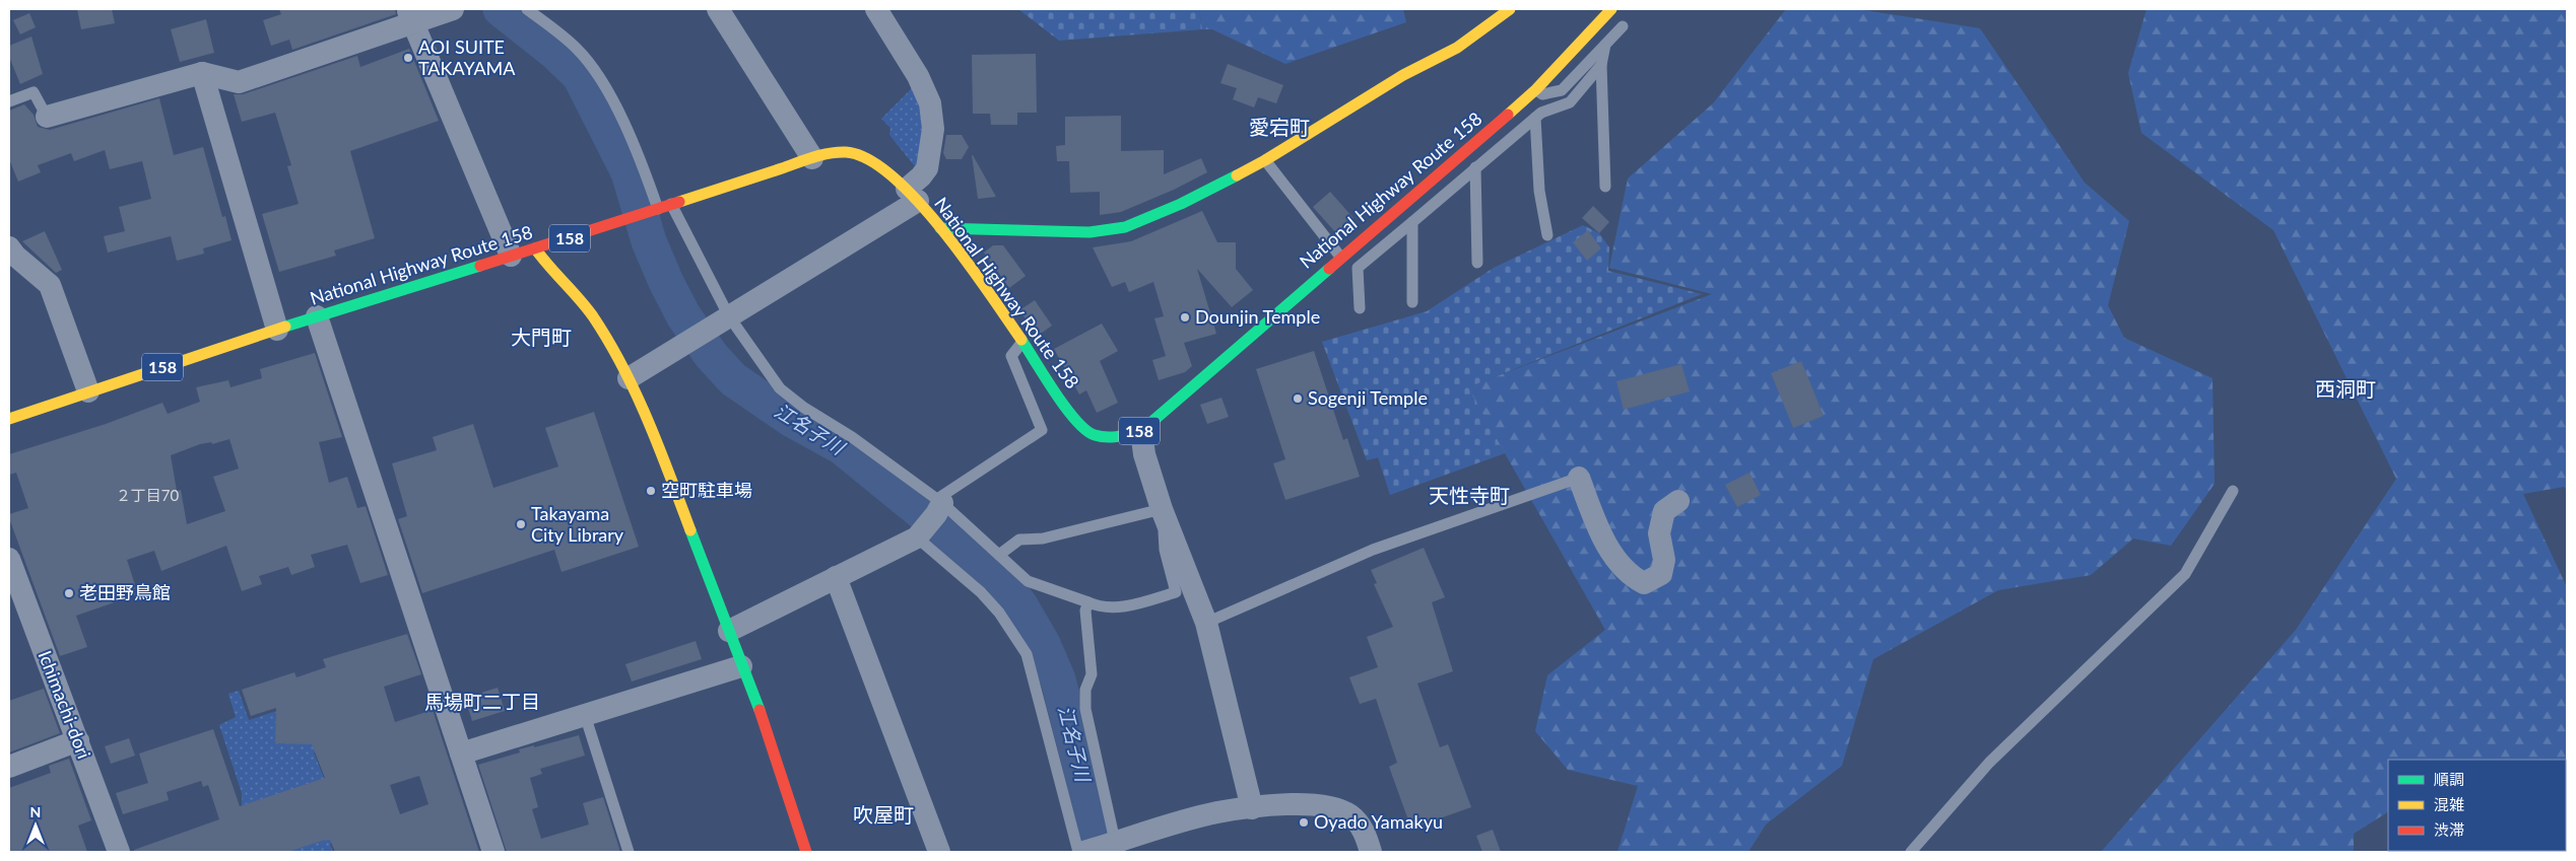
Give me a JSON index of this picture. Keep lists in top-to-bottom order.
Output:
{
  "streets": {
    "main road": ["National Highway Route 158", "158"],
    "street": ["Ichimachi-dori"]
  },
  "districts": [
    "愛宕町",
    "大門町",
    "西洞町",
    "天性寺町",
    "馬場町二丁目",
    "吹屋町"
  ],
  "water": ["江名子川"],
  "places": [
    "AOI SUITE TAKAYAMA",
    "Dounjin Temple",
    "Sogenji Temple",
    "空町駐車場",
    "Takayama City Library",
    "老田野鳥館",
    "Oyado Yamakyu"
  ],
  "house_numbers": ["２丁目70"],
  "legend": ["順調", "混雑", "渋滞"],
  "north": "top"
}
